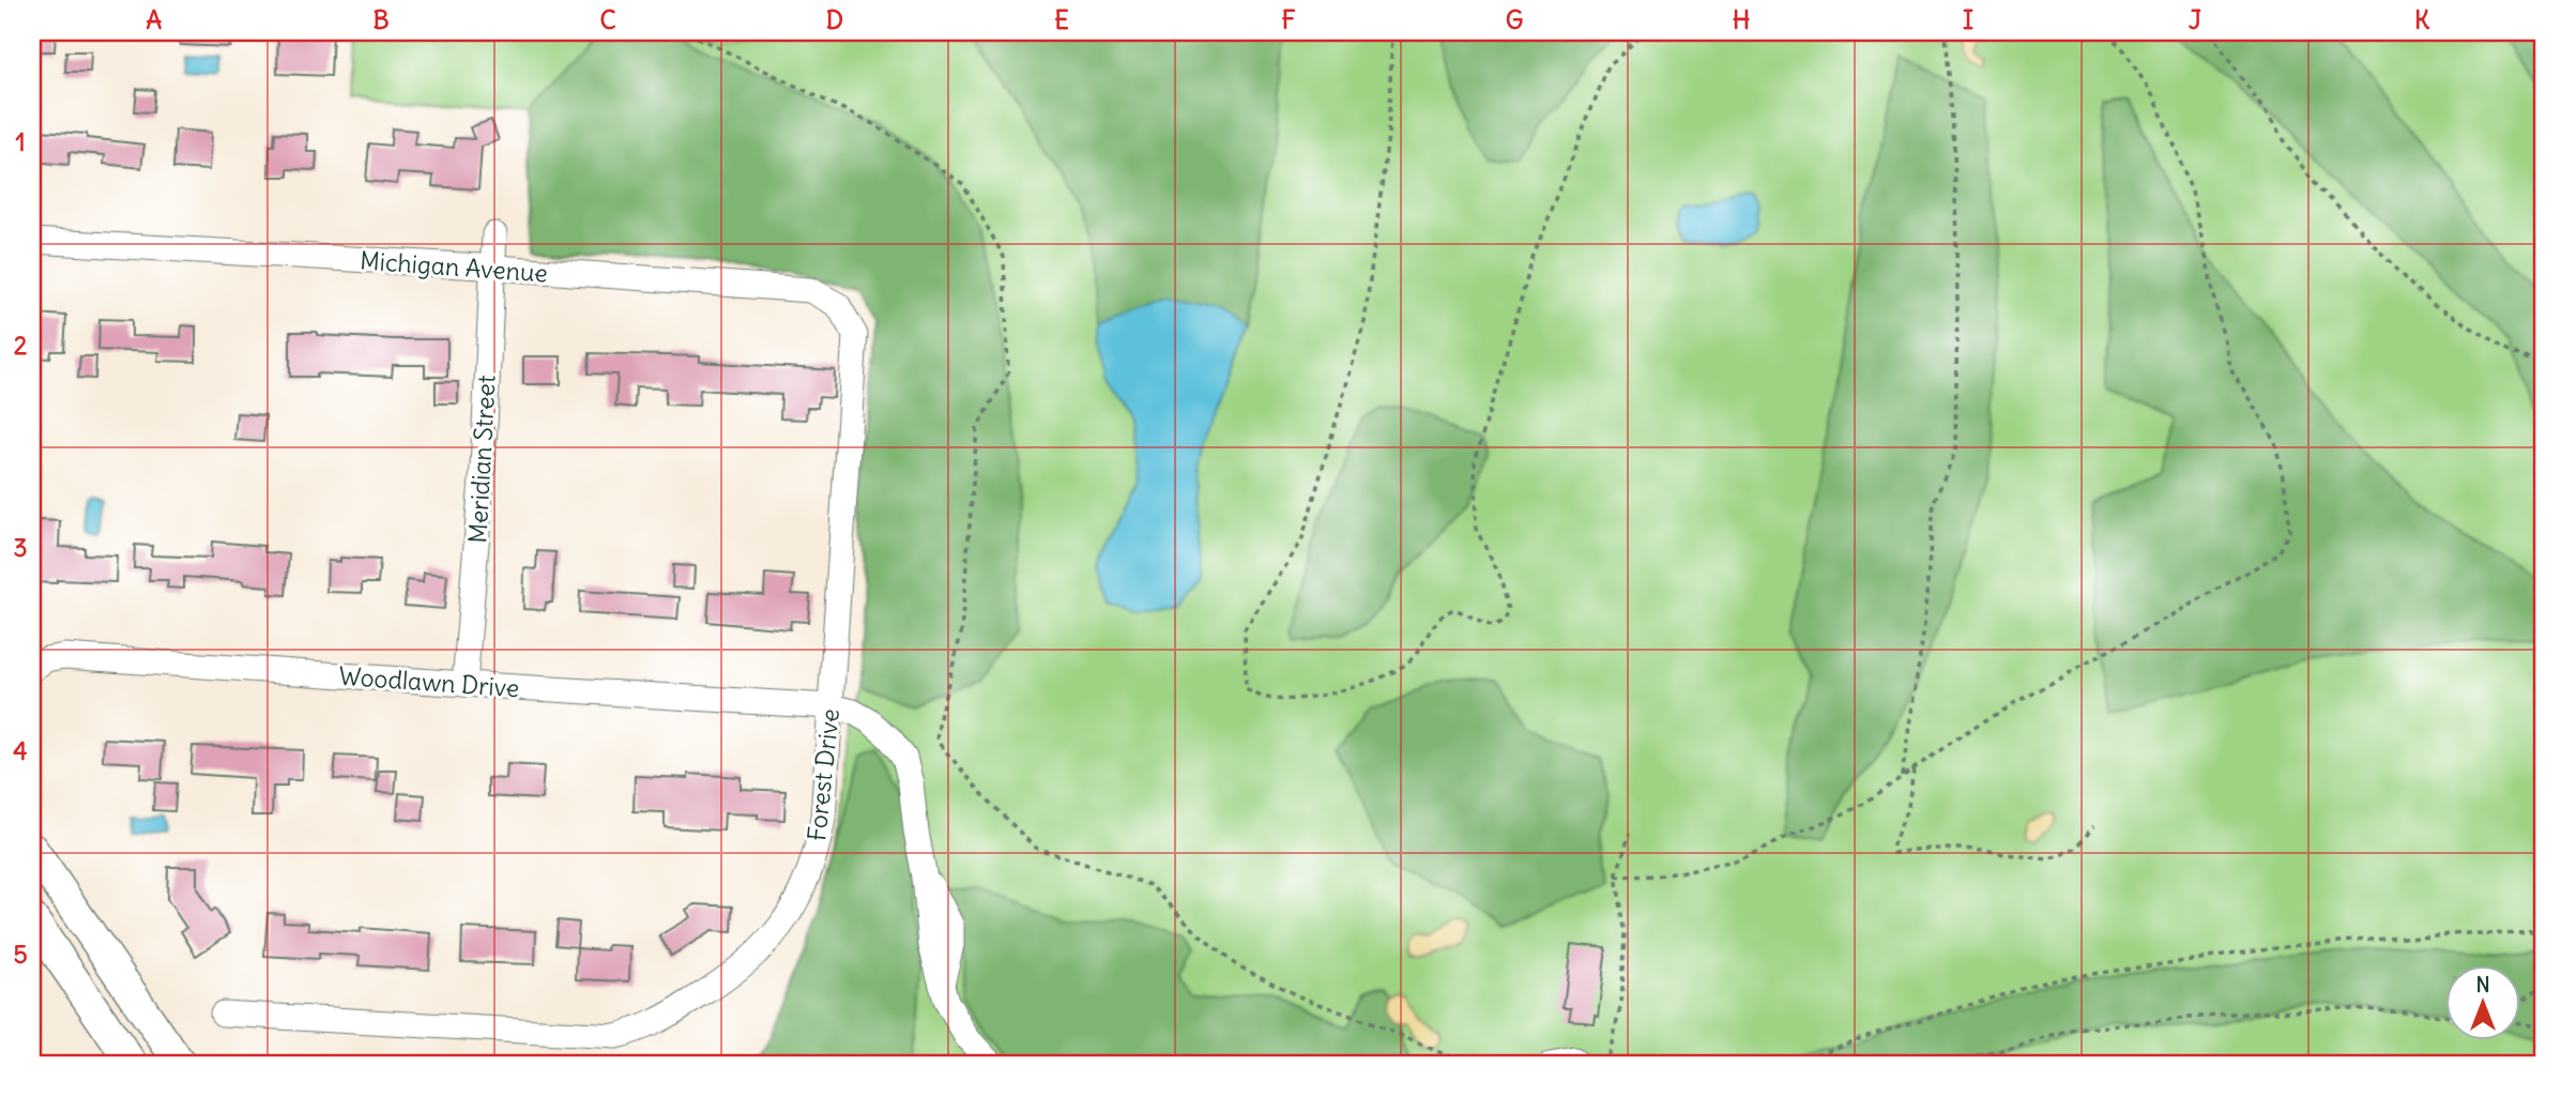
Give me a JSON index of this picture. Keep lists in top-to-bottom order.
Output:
{
  "streets": {
    "street": [
      "Michigan Avenue",
      "Meridian Street",
      "Woodlawn Drive",
      "Forest Drive"
    ]
  },
  "crossings": [
    ["Michigan Avenue", "Meridian Street"],
    ["Michigan Avenue", "Forest Drive"],
    ["Meridian Street", "Woodlawn Drive"],
    ["Woodlawn Drive", "Forest Drive"]
  ],
  "north": "top",
  "grid": {
    "columns": [
      "A",
      "B",
      "C",
      "D",
      "E",
      "F",
      "G",
      "H",
      "I",
      "J",
      "K"
    ],
    "rows": [
      "1",
      "2",
      "3",
      "4",
      "5"
    ]
  }
}
